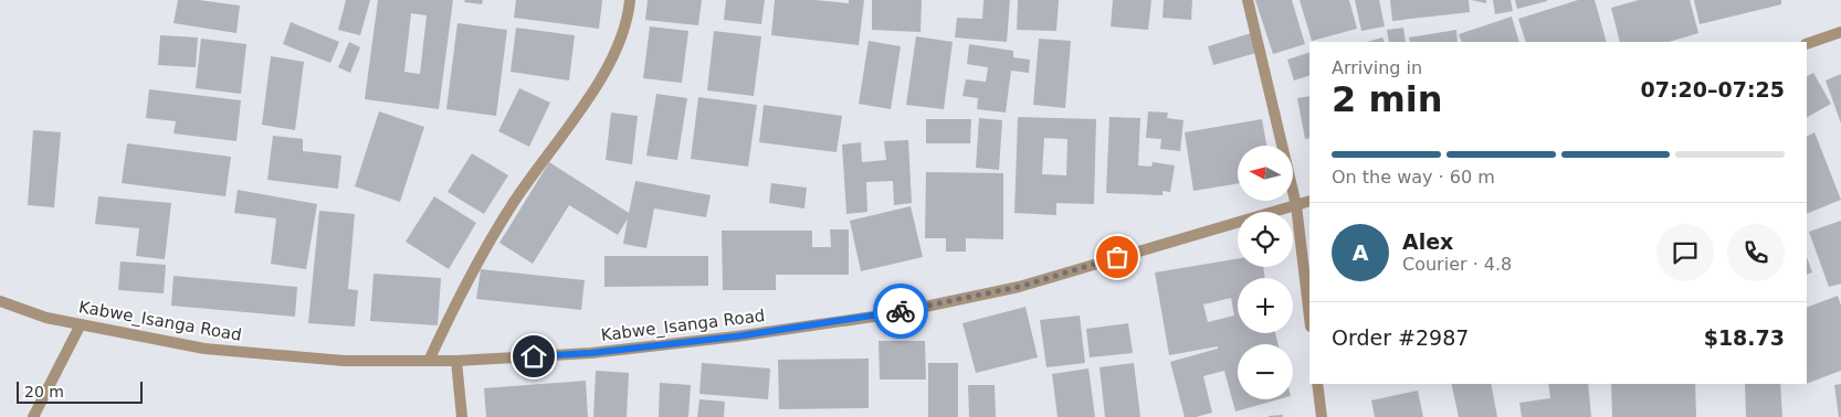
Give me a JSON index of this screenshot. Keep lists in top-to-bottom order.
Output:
{
  "streets": {
    "street": ["Kabwe_Isanga Road"]
  },
  "scale_bar": "20 m",
  "north": "left",
  "page": {
    "heading": ["2 min", "Arriving in", "07:20–07:25"],
    "panel": [
      "Alex",
      "Courier · 4.8",
      "Order #2987",
      "$18.73"
    ],
    "bar": "On the way · 60 m",
    "map_buttons": ["+", "−"],
    "round": "A",
    "scale": "20 m"
  }
}
